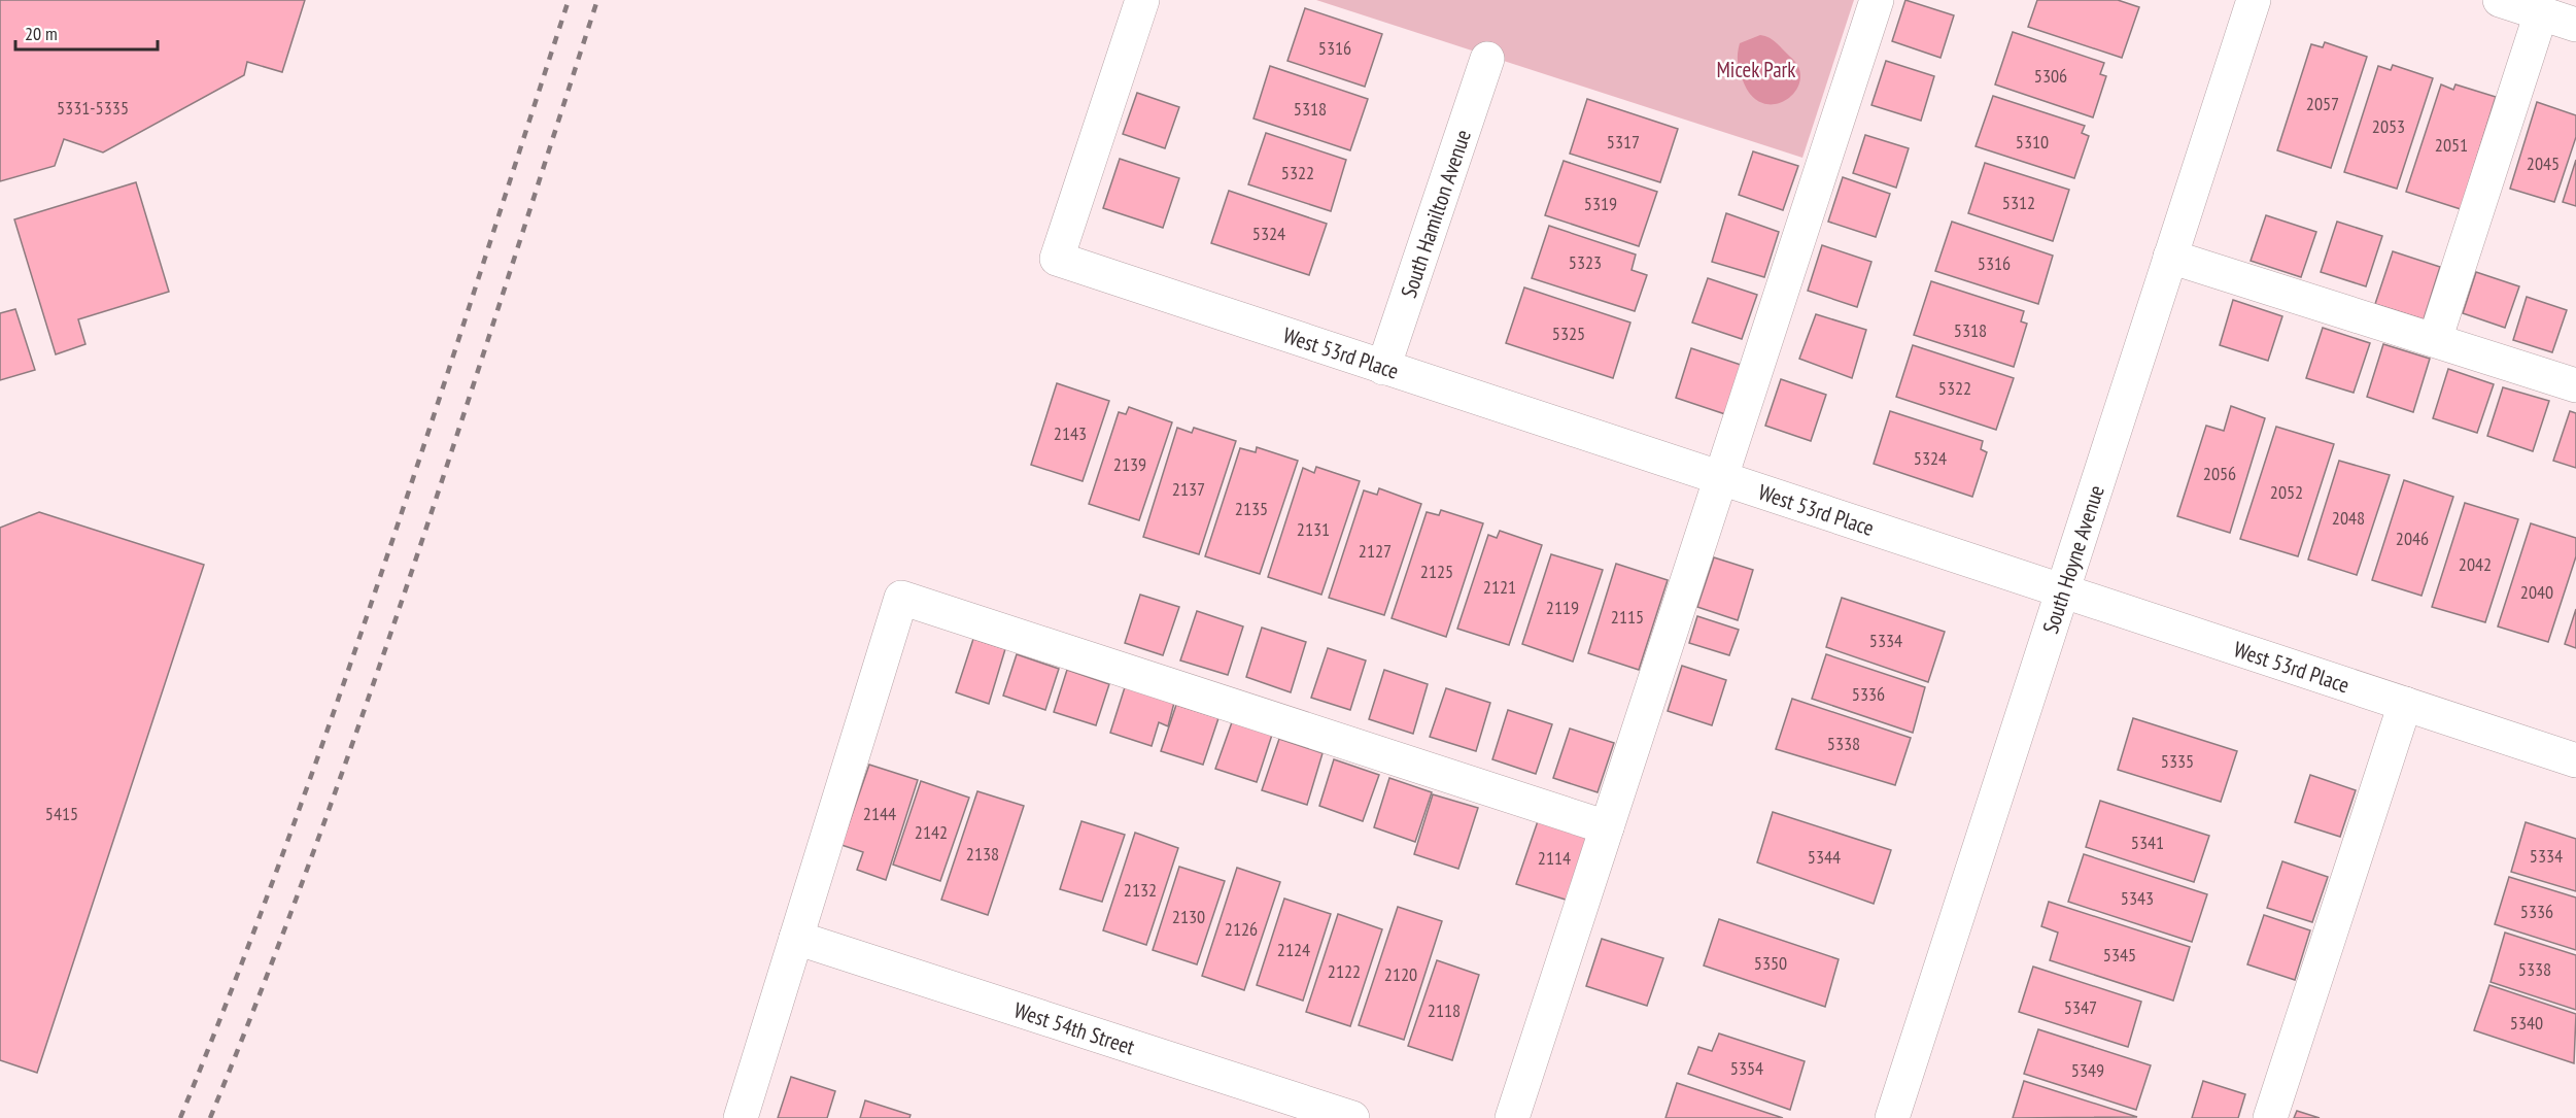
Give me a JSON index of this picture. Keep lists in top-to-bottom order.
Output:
{
  "streets": {
    "street": [
      "South Hamilton Avenue",
      "West 53rd Place",
      "South Hoyne Avenue",
      "West 54th Street"
    ]
  },
  "crossings": [
    ["South Hamilton Avenue", "West 53rd Place"],
    ["West 53rd Place", "South Hoyne Avenue"]
  ],
  "parks": ["Micek Park"],
  "house_numbers": [
    "5316",
    "5306",
    "2057",
    "5331-5335",
    "5318",
    "2053",
    "5317",
    "5310",
    "2051",
    "2045",
    "5322",
    "5312",
    "5319",
    "5324",
    "5323",
    "5316",
    "5318",
    "5325",
    "5322",
    "2143",
    "5324",
    "2139",
    "2056",
    "2137",
    "2052",
    "2135",
    "2048",
    "2131",
    "2046",
    "2127",
    "2042",
    "2125",
    "2121",
    "2040",
    "2119",
    "2115",
    "5334",
    "5336",
    "5338",
    "5335",
    "5415",
    "2144",
    "2142",
    "5341",
    "2138",
    "5334",
    "5344",
    "2114",
    "2132",
    "5343",
    "5336",
    "2130",
    "2126",
    "2124",
    "5345",
    "5350",
    "5338",
    "2122",
    "2120",
    "5347",
    "2118",
    "5340",
    "5354",
    "5349"
  ],
  "scale_bar": "20 m"
}
